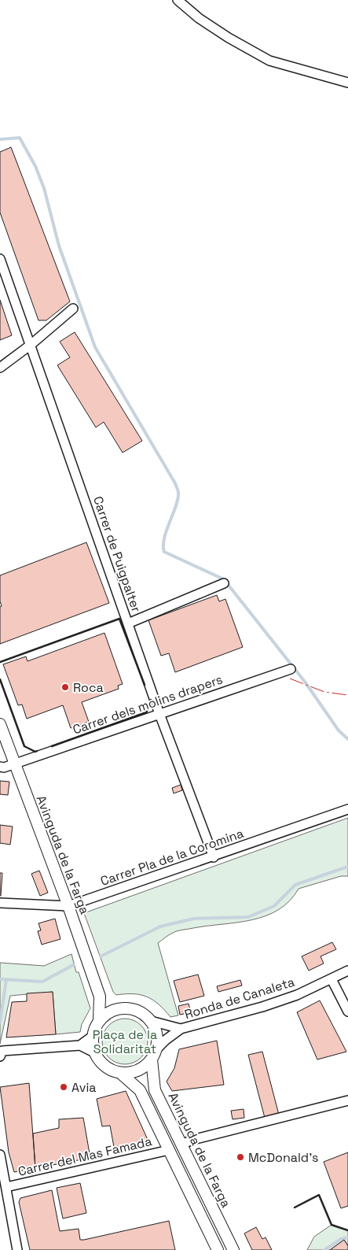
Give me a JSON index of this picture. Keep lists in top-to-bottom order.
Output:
{
  "streets": {
    "street": [
      "Carrer de Puigpalter",
      "Carrer dels molins drapers",
      "Avinguda de la Farga",
      "Carrer Pla de la Coromina",
      "Ronda de Canaleta",
      "Carrer del Mas Famada"
    ]
  },
  "crossings": [
    ["Carrer de Puigpalter", "Carrer dels molins drapers"],
    ["Carrer de Puigpalter", "Carrer Pla de la Coromina"],
    ["Carrer dels molins drapers", "Avinguda de la Farga"],
    ["Avinguda de la Farga", "Carrer Pla de la Coromina"],
    ["Avinguda de la Farga", "Ronda de Canaleta"]
  ],
  "parks": ["Plaça de la Solidaritat"],
  "places": ["Roca", "Avia", "McDonald's"]
}
